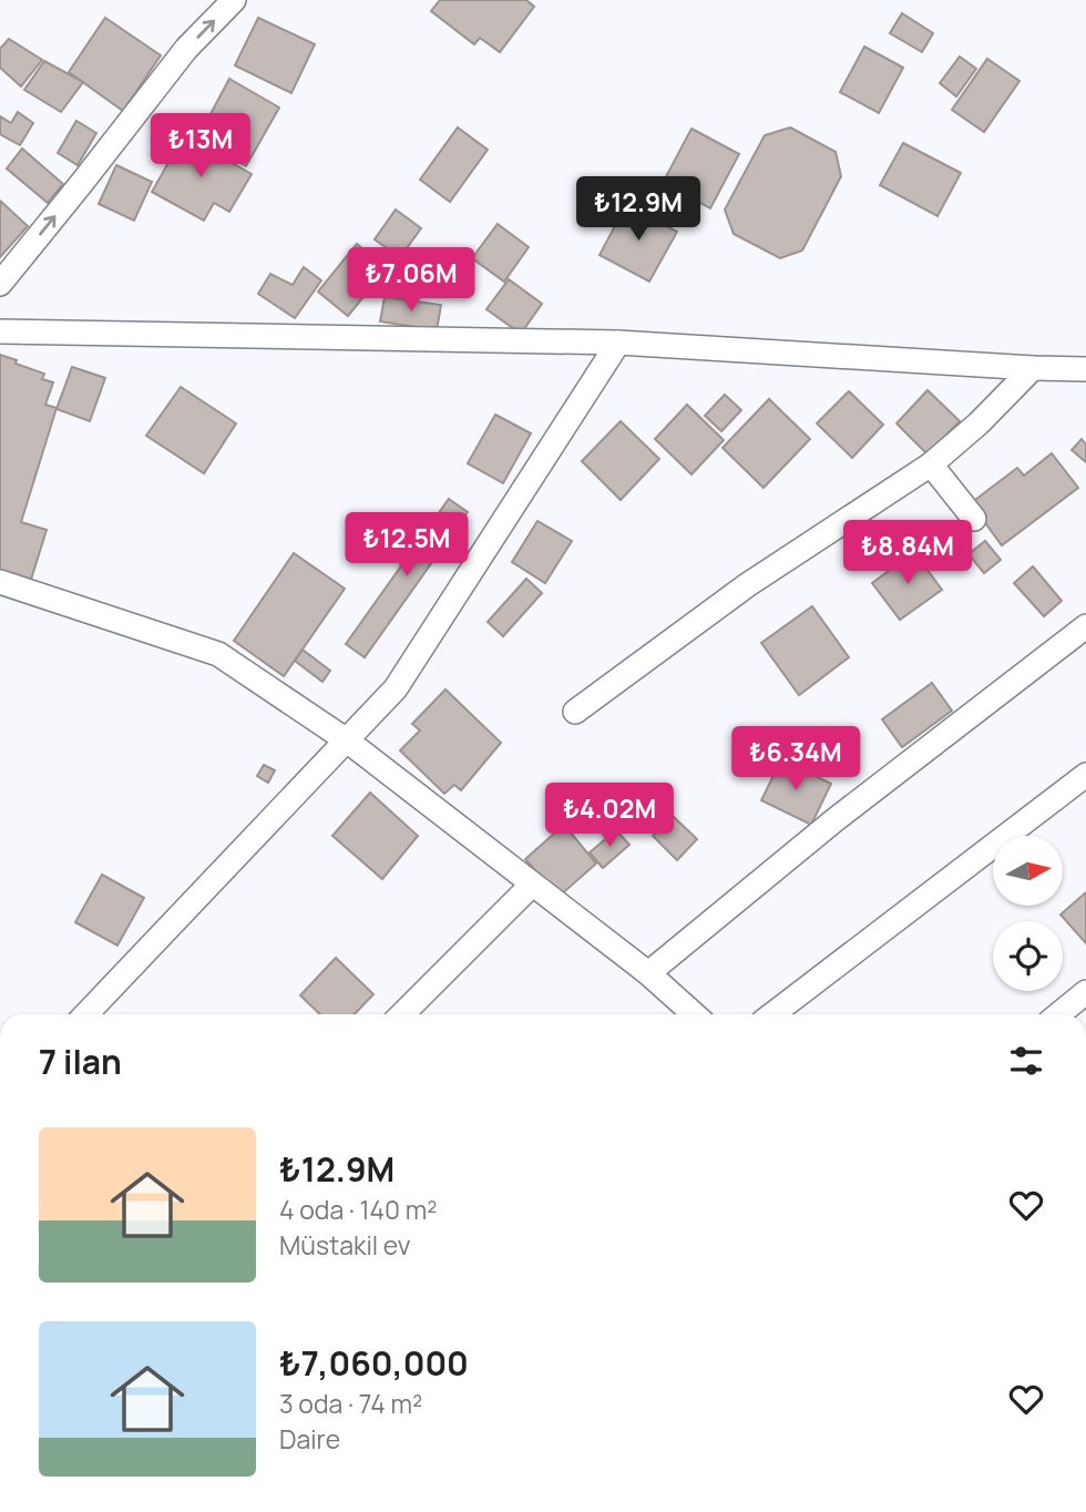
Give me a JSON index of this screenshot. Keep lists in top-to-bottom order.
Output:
{
  "north": "right",
  "page": {
    "price": [
      "₺13M",
      "₺12.9M",
      "₺7.06M",
      "₺12.5M",
      "₺8.84M",
      "₺6.34M",
      "₺4.02M"
    ],
    "heading": "7 ilan",
    "list": [
      {
        "name": "₺12.9M",
        "note": "4 oda · 140 m² · Müstakil ev"
      },
      {
        "name": "₺7,060,000",
        "note": "3 oda · 74 m² · Daire"
      }
    ]
  }
}
